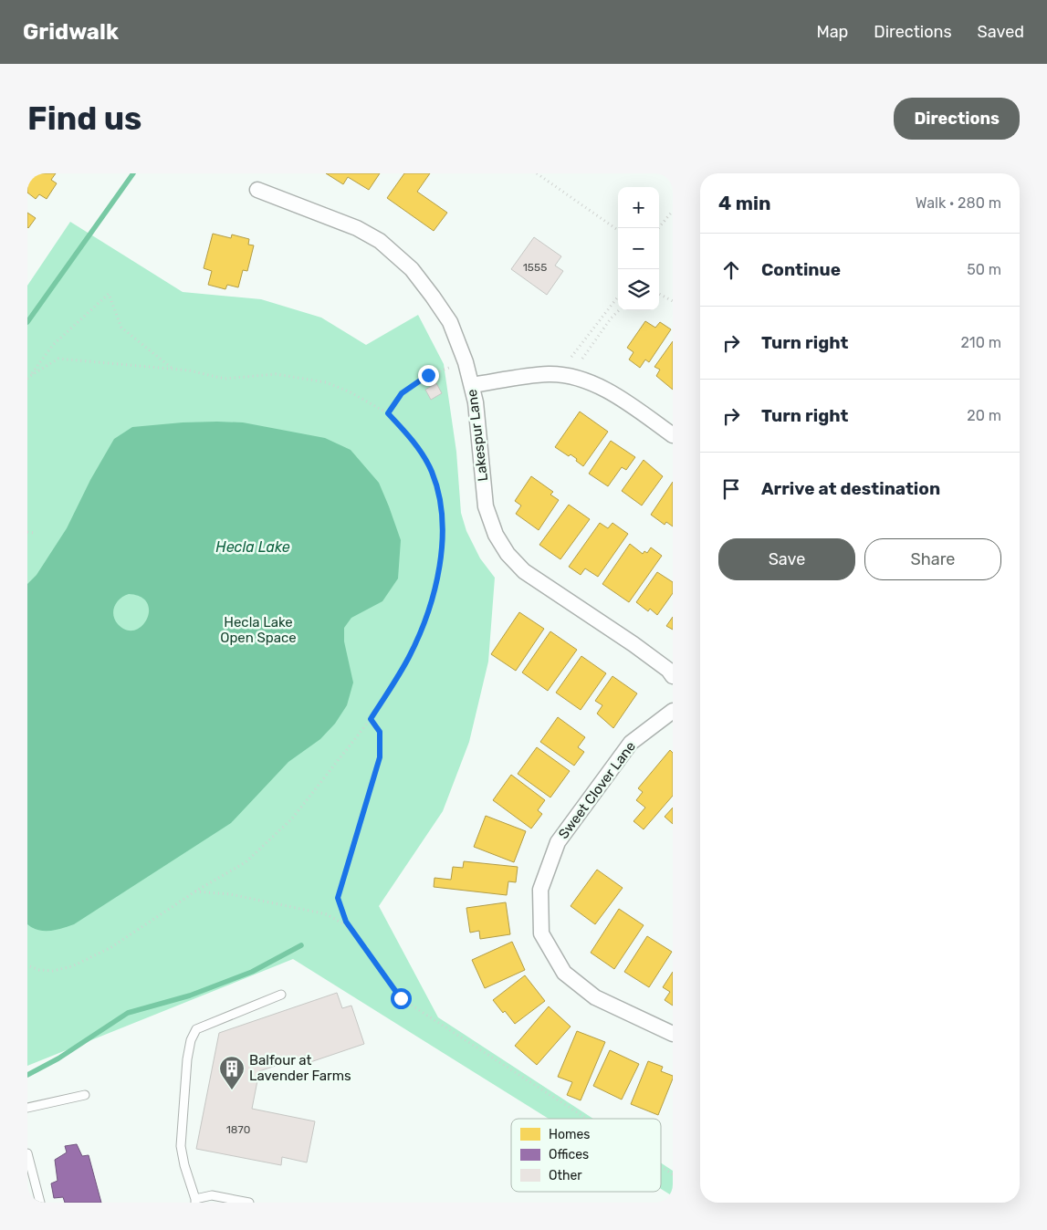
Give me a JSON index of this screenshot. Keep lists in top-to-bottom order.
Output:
{
  "streets": {
    "street": ["Lakespur Lane", "Sweet Clover Lane"]
  },
  "water": ["Hecla Lake"],
  "parks": ["Hecla Lake Open Space"],
  "places": {
    "building": ["Balfour at Lavender Farms"]
  },
  "house_numbers": ["1555", "1870"],
  "legend": ["Homes", "Offices", "Other"],
  "page": {
    "header": "Gridwalk",
    "nav": ["Map", "Directions", "Saved"],
    "buttons": [
      "Directions",
      ["Save", "Share"]
    ],
    "title": "Find us",
    "heading": ["4 min", "Walk · 280 m"],
    "map_buttons": ["+", "−"],
    "list": [
      ["Continue", "50 m"],
      ["Turn right", "210 m"],
      ["Turn right", "20 m"],
      "Arrive at destination"
    ]
  }
}
